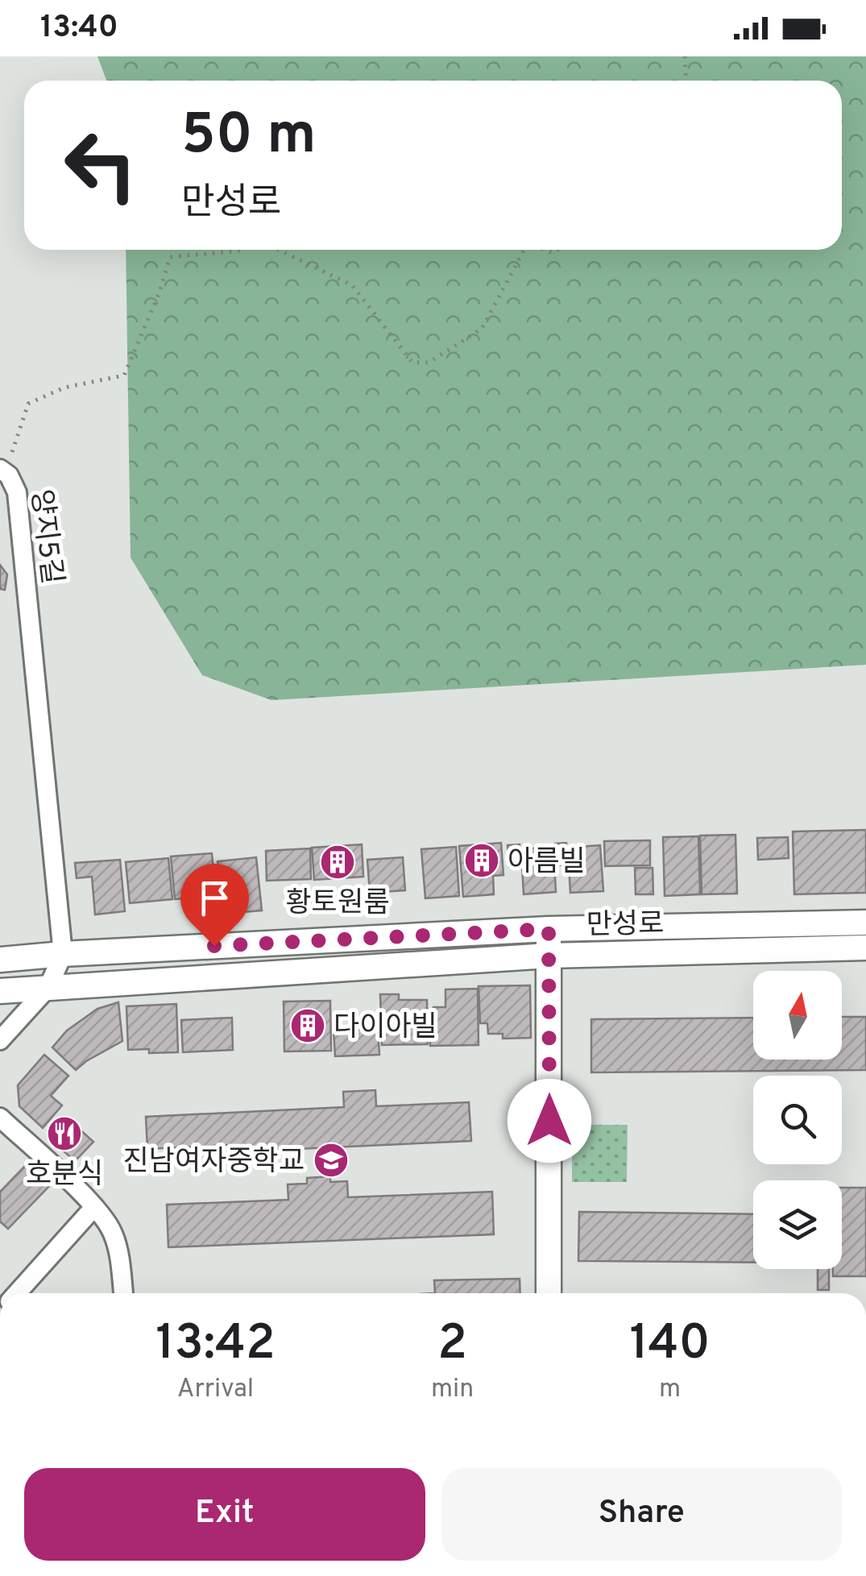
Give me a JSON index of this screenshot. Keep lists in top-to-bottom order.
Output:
{
  "streets": {
    "street": ["양지5길", "만성로"]
  },
  "crossings": [
    ["양지5길", "만성로"]
  ],
  "places": {
    "building": ["아름빌", "황토원룸", "다이아빌"],
    "restaurant": ["호분식"],
    "school or university": ["진남여자중학교"]
  },
  "north": "top",
  "page": {
    "status": "13:40",
    "turn": ["50 m", "만성로"],
    "eta": [
      "13:42",
      "Arrival",
      "2",
      "min",
      "140",
      "m"
    ],
    "buttons": ["Exit", "Share"]
  }
}
